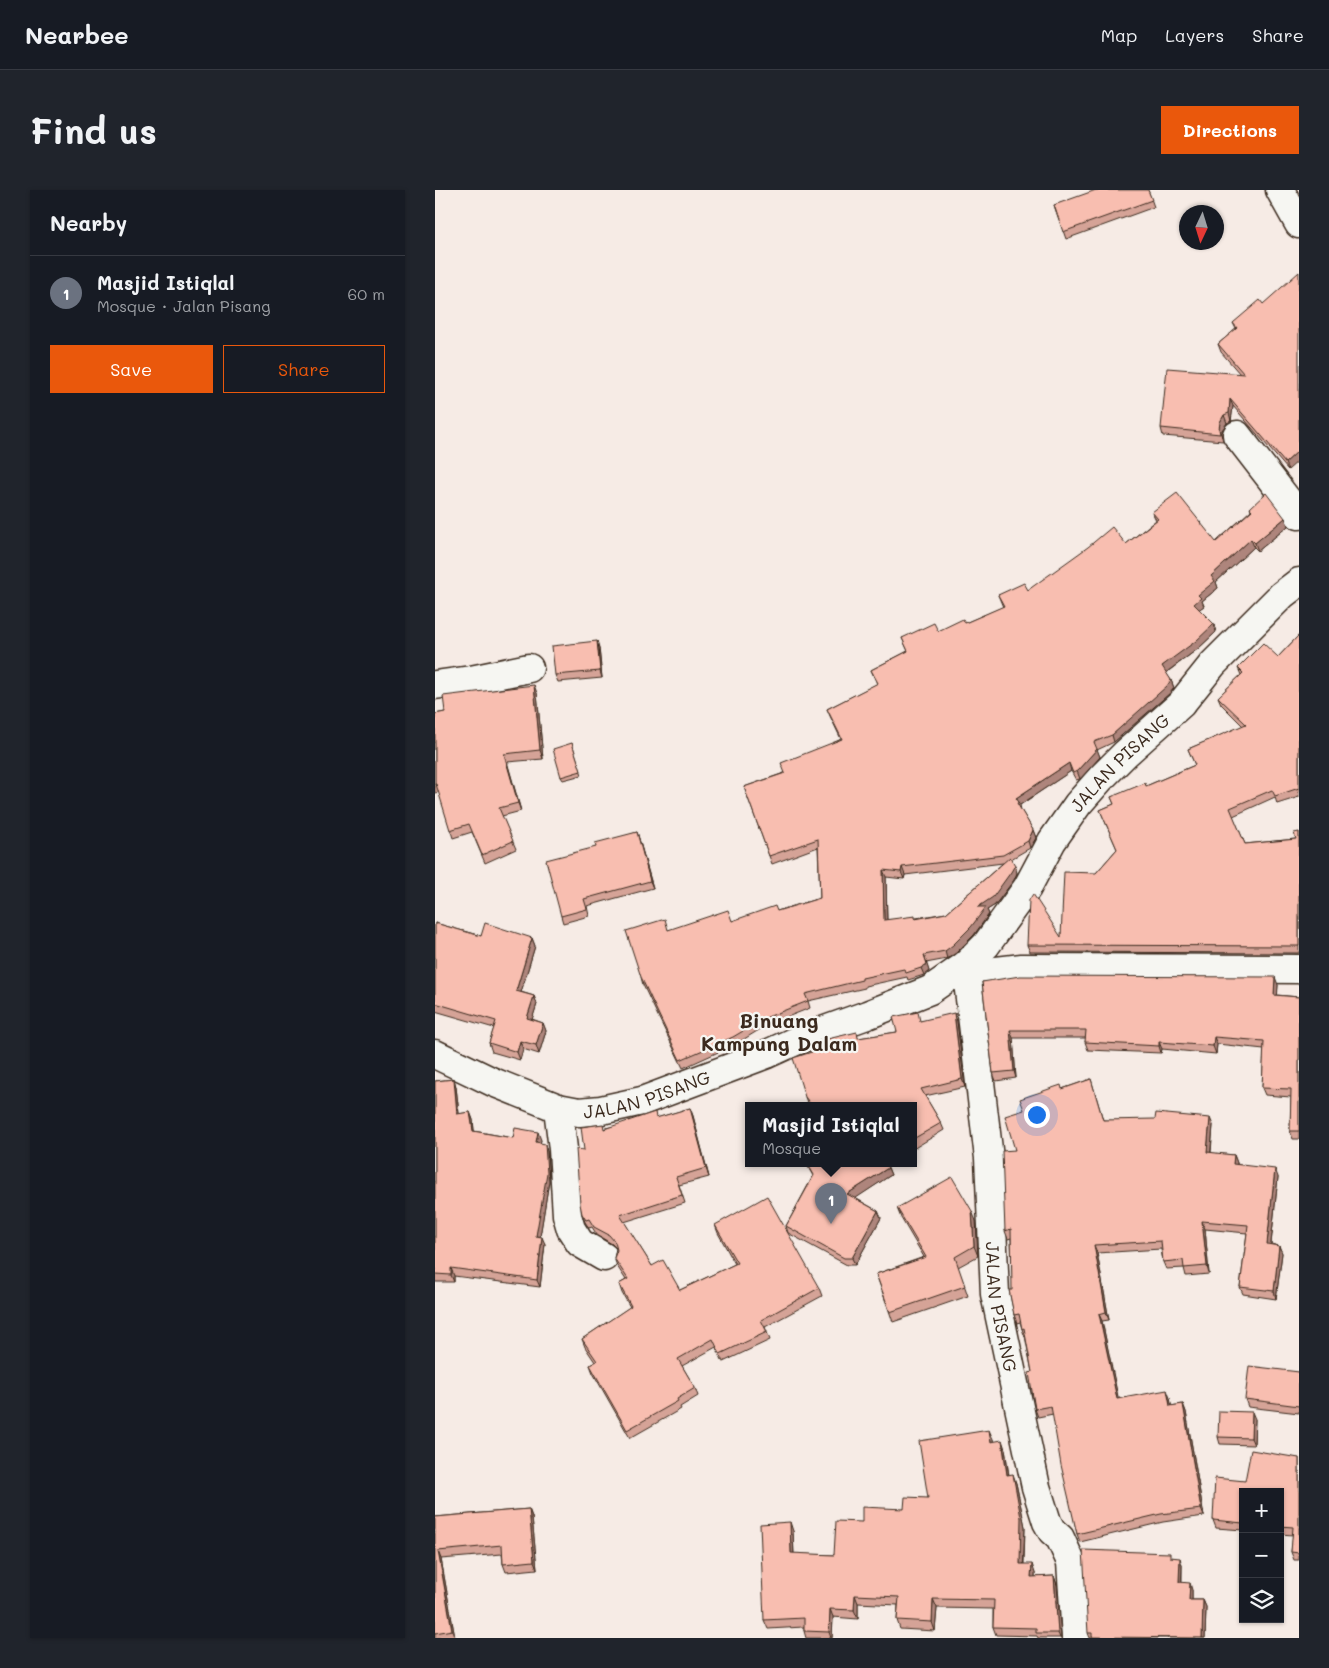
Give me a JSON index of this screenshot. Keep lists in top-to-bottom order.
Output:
{
  "streets": {
    "street": ["JALAN PISANG"]
  },
  "districts": ["Binuang Kampung Dalam"],
  "north": "bottom",
  "page": {
    "header": "Nearbee",
    "nav": ["Map", "Layers", "Share"],
    "buttons": [
      "Directions",
      ["Save", "Share"]
    ],
    "title": "Find us",
    "heading": "Nearby",
    "list": [
      {
        "mark": "1",
        "name": "Masjid Istiqlal",
        "note": "Mosque · Jalan Pisang",
        "value": "60 m"
      }
    ],
    "popup": ["Masjid Istiqlal", "Mosque"],
    "pins": "1",
    "map_buttons": ["+", "−"]
  }
}
